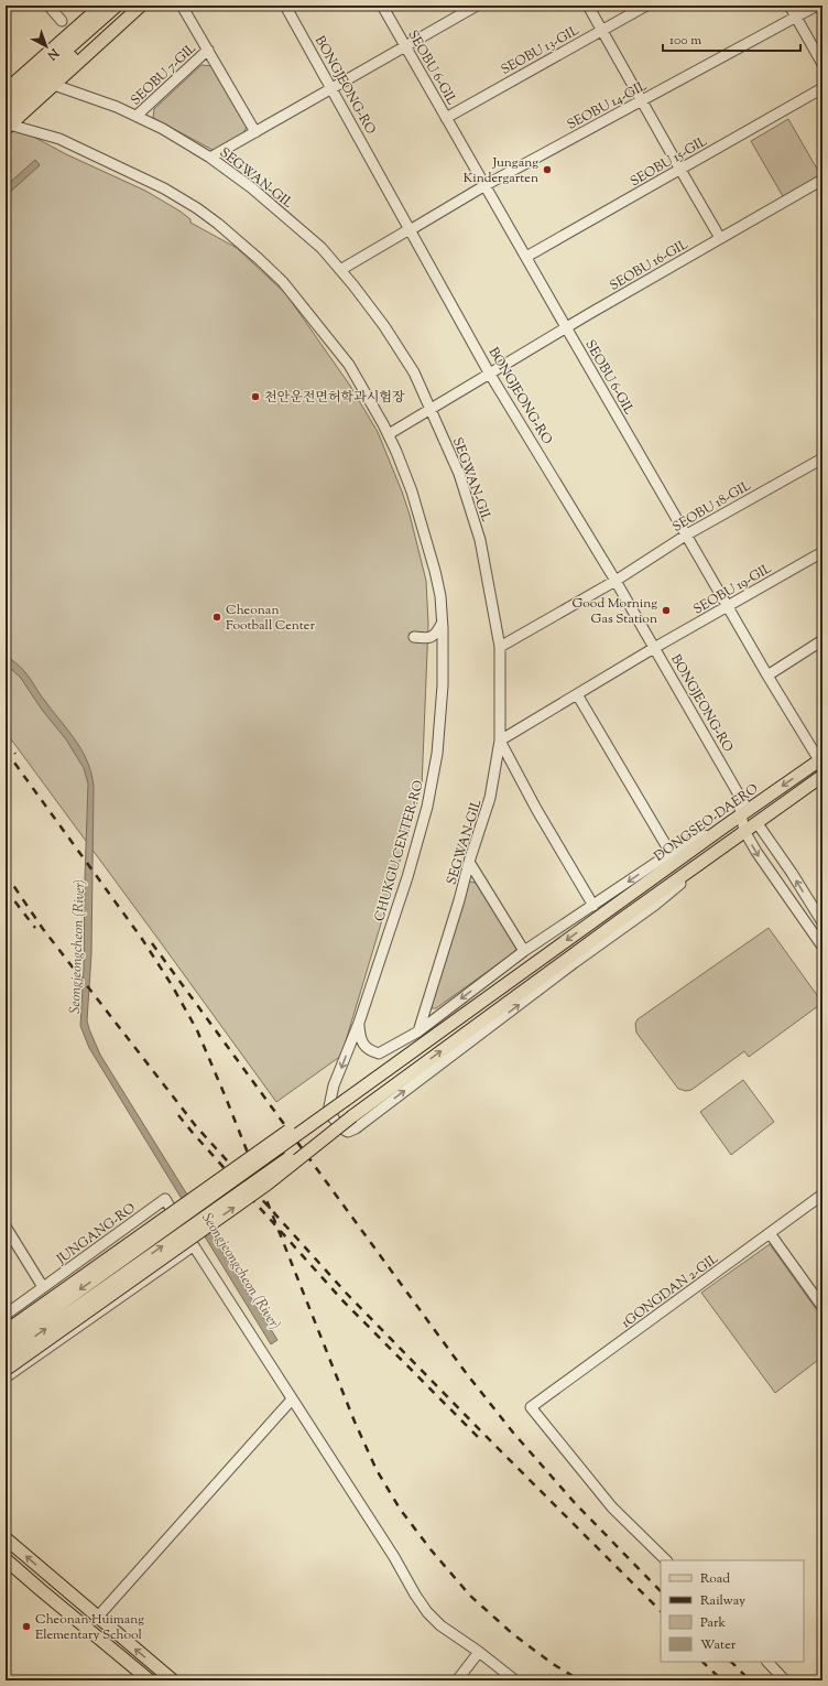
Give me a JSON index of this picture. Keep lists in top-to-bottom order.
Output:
{
  "streets": {
    "main road": ["BONGJEONG-RO", "DONGSEO-DAERO"],
    "street": [
      "SEOBU 13-GIL",
      "SEOBU 6-GIL",
      "SEOBU 7-GIL",
      "SEOBU 14-GIL",
      "SEOBU 15-GIL",
      "SEGWAN-GIL",
      "SEOBU 16-GIL",
      "SEOBU 18-GIL",
      "SEOBU 19-GIL",
      "CHUKGU CENTER-RO",
      "JUNGANG-RO",
      "1GONGDAN 2-GIL"
    ]
  },
  "crossings": [
    ["SEOBU 13-GIL", "SEOBU 6-GIL"],
    ["SEOBU 6-GIL", "SEOBU 14-GIL"],
    ["SEOBU 6-GIL", "SEOBU 15-GIL"],
    ["SEOBU 6-GIL", "SEOBU 16-GIL"],
    ["SEOBU 6-GIL", "SEOBU 18-GIL"],
    ["SEOBU 6-GIL", "SEOBU 19-GIL"],
    ["SEOBU 6-GIL", "DONGSEO-DAERO"],
    ["SEOBU 7-GIL", "SEGWAN-GIL"],
    ["BONGJEONG-RO", "SEOBU 14-GIL"],
    ["BONGJEONG-RO", "SEOBU 16-GIL"],
    ["BONGJEONG-RO", "SEOBU 18-GIL"],
    ["BONGJEONG-RO", "SEOBU 19-GIL"],
    ["BONGJEONG-RO", "DONGSEO-DAERO"],
    ["SEOBU 14-GIL", "SEGWAN-GIL"],
    ["SEGWAN-GIL", "SEOBU 16-GIL"],
    ["SEGWAN-GIL", "SEOBU 18-GIL"],
    ["SEGWAN-GIL", "SEOBU 19-GIL"],
    ["SEOBU 16-GIL", "CHUKGU CENTER-RO"]
  ],
  "water": ["Seongjeongcheon (River)"],
  "places": [
    "Jungang Kindergarten",
    "천안운전면허학과시험장",
    "Good Morning Gas Station",
    "Cheonan Football Center",
    "Cheonan Huimang Elementary School"
  ],
  "legend": [
    "Road",
    "Railway",
    "Park",
    "Water"
  ],
  "scale_bar": "100 m",
  "north": "bottom right"
}
